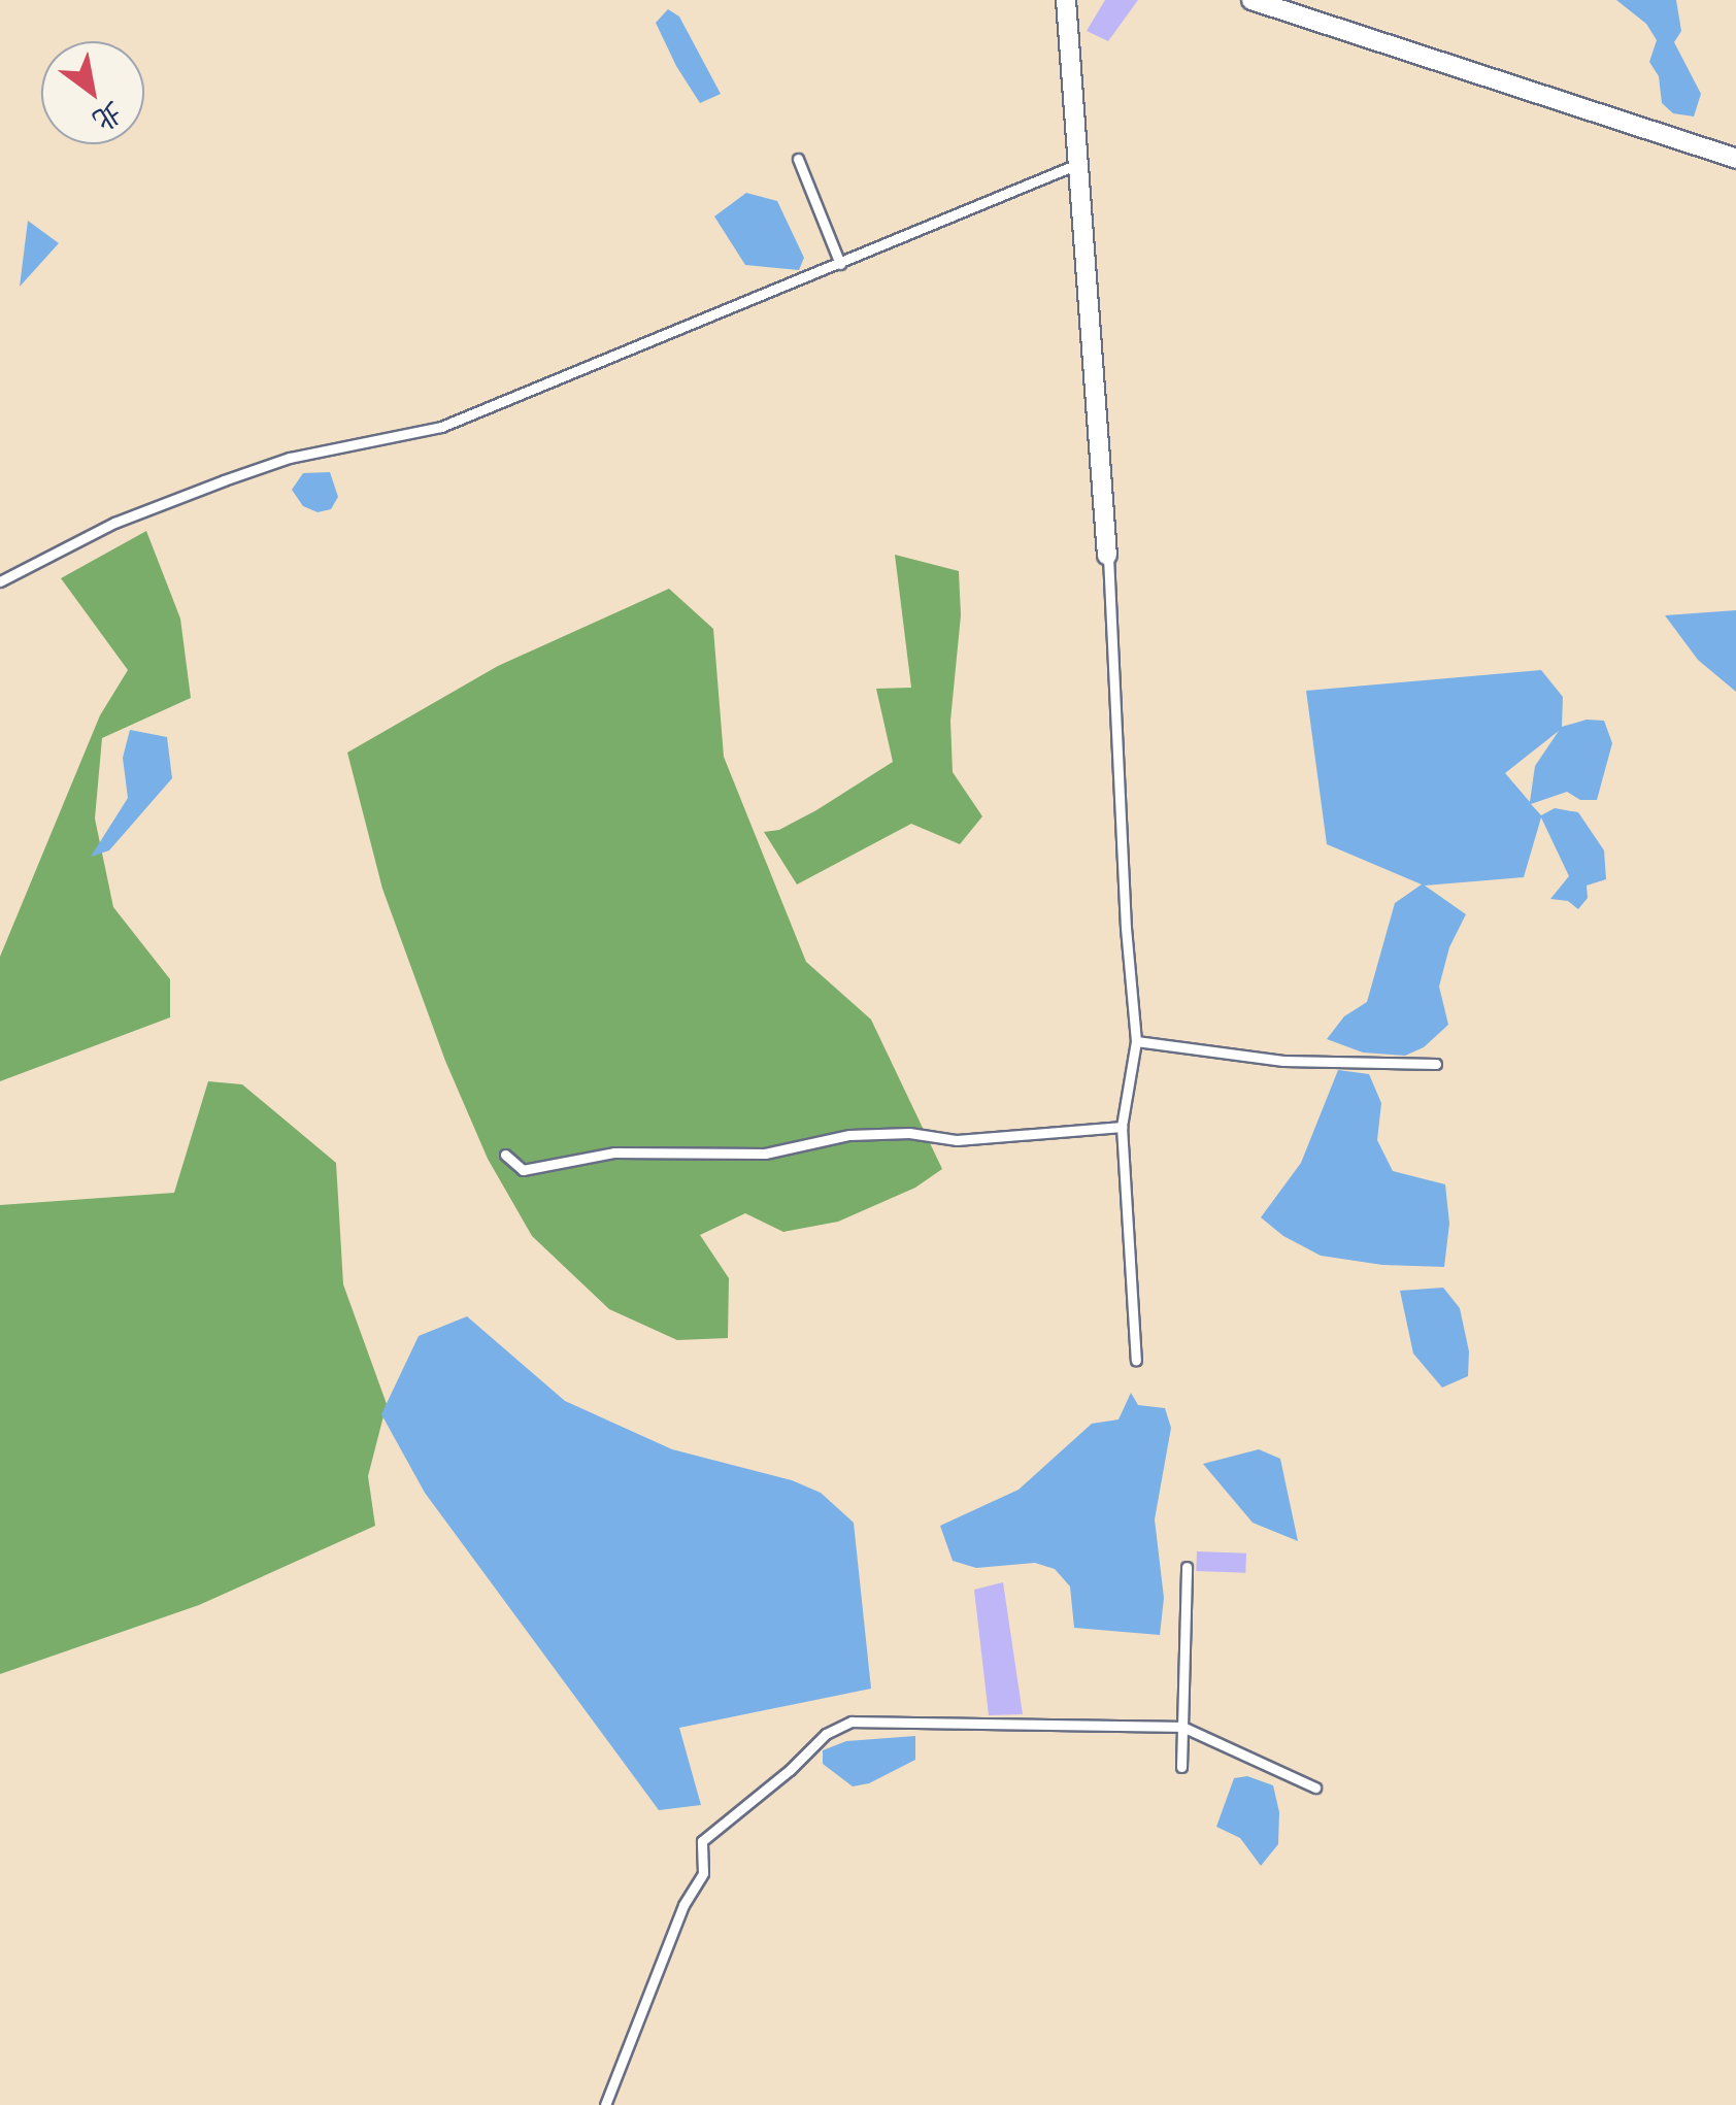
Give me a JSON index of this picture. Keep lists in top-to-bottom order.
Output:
{
  "north": "bottom right"
}
